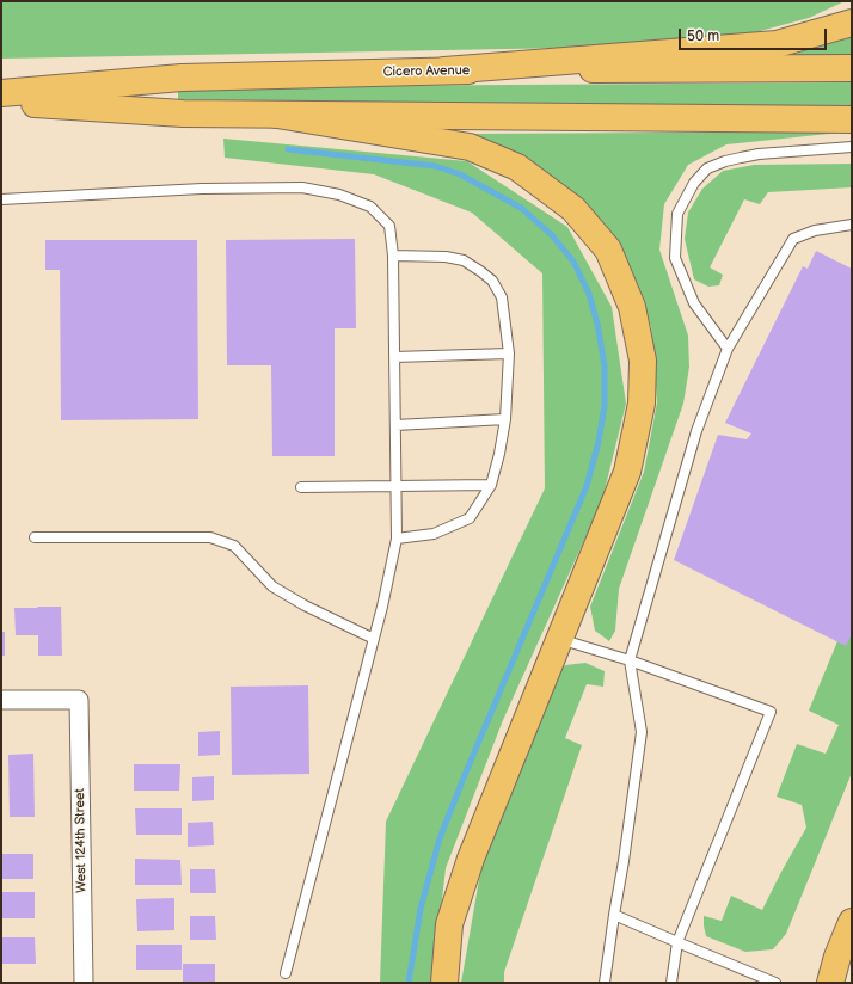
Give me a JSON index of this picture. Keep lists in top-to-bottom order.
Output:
{
  "streets": {
    "main road": ["Cicero Avenue"],
    "street": ["West 124th Street"]
  },
  "scale_bar": "50 m"
}
